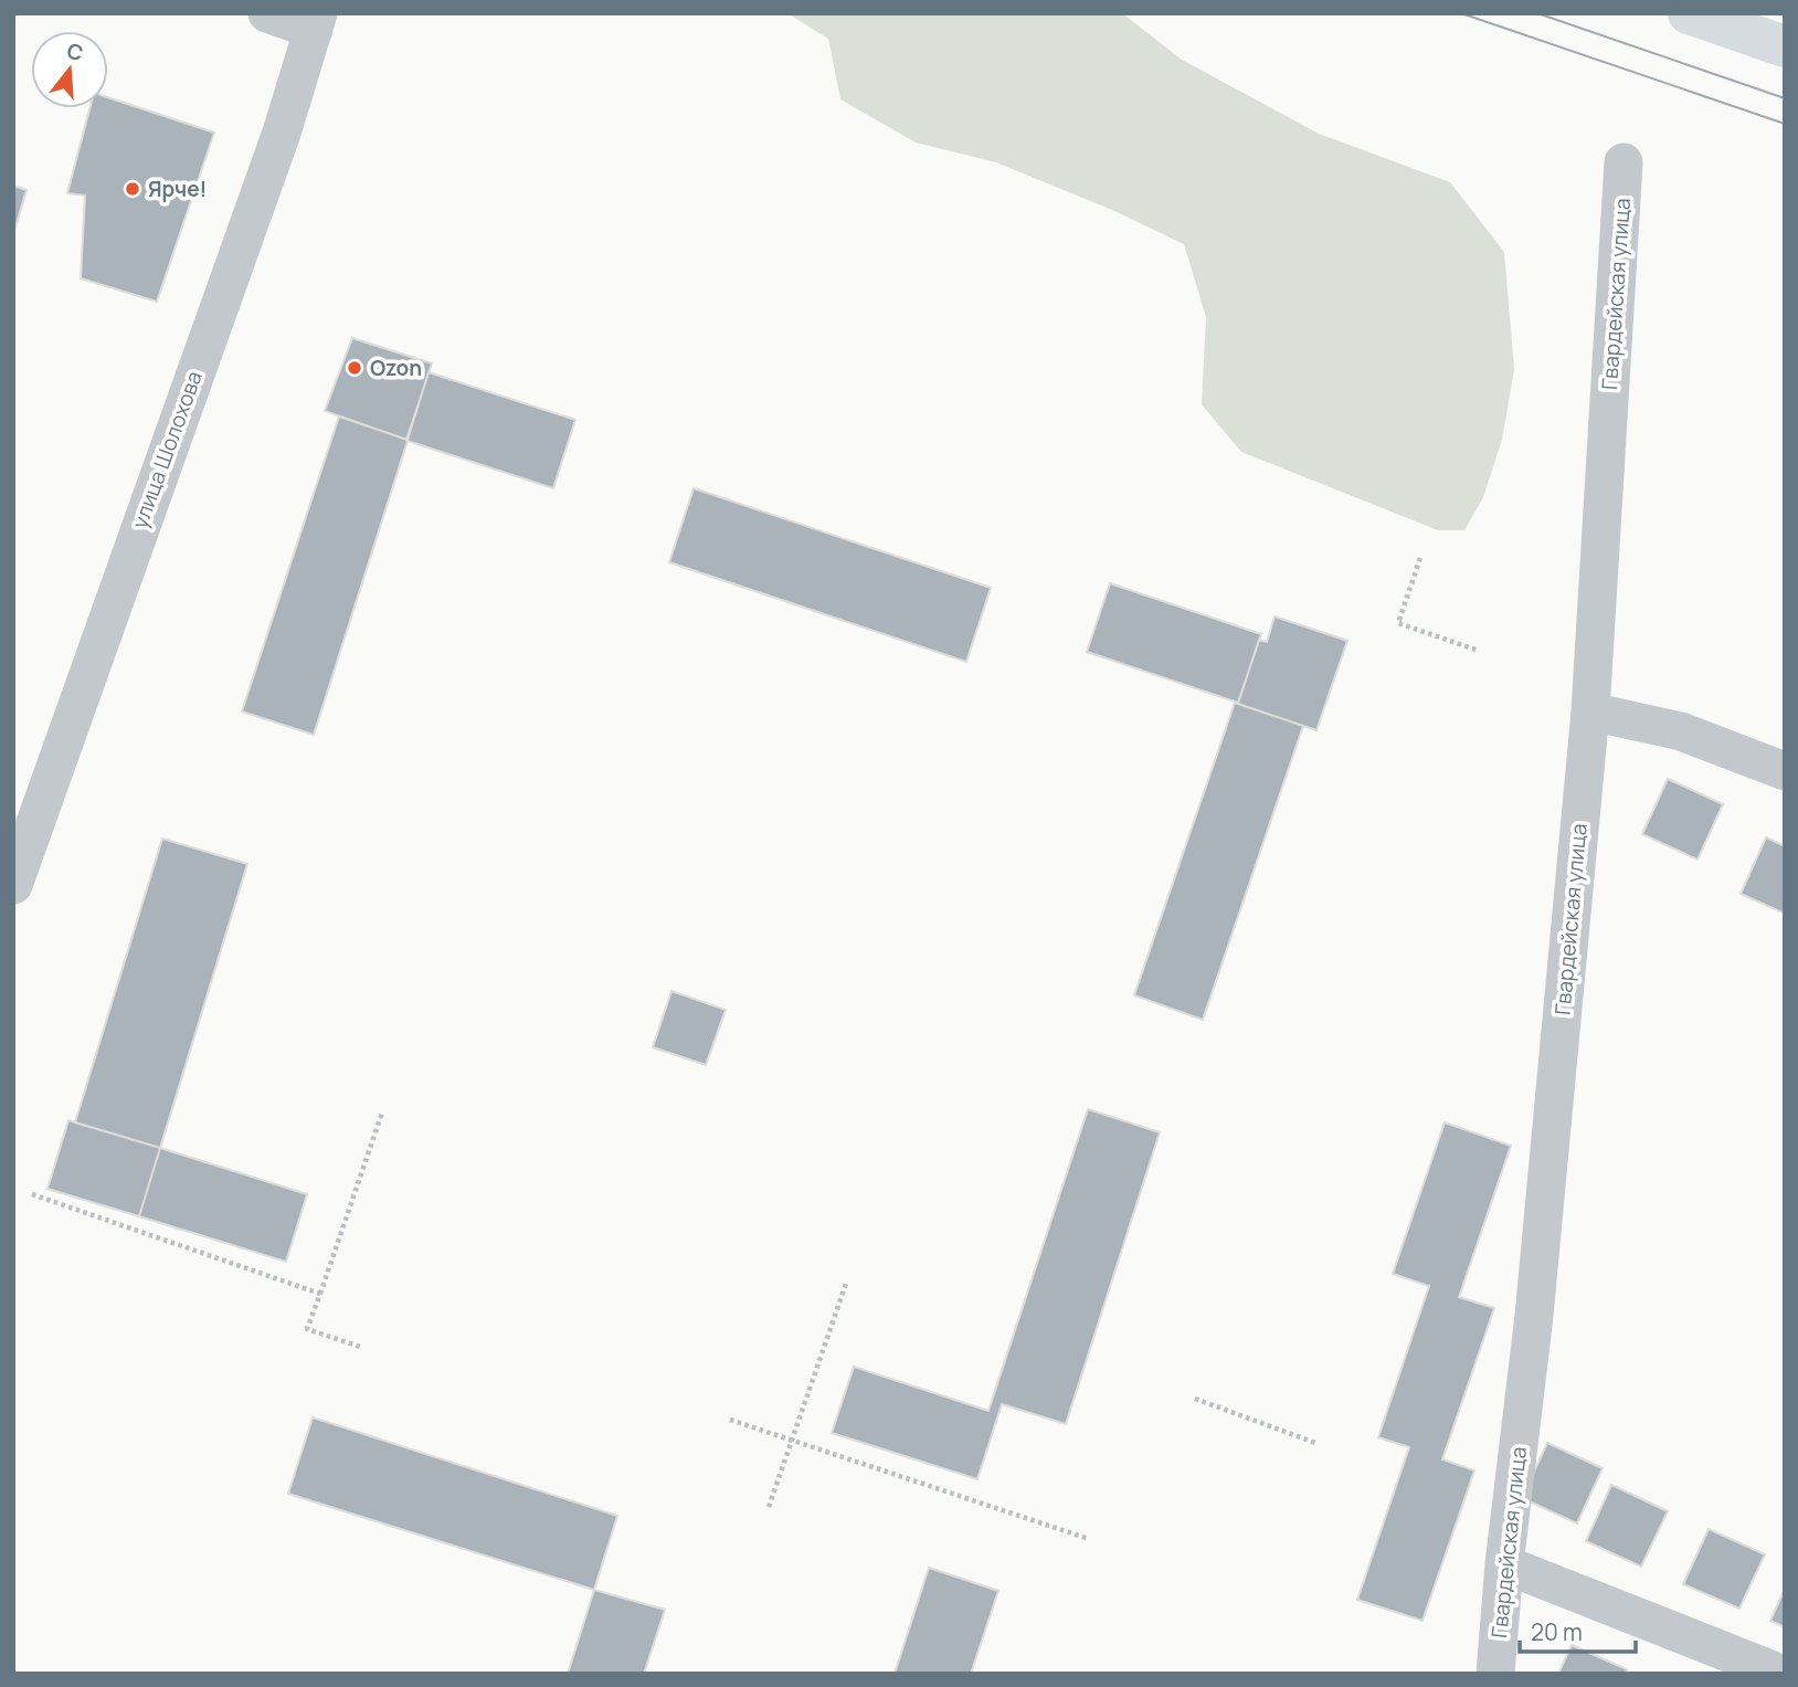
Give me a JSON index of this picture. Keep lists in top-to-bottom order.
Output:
{
  "streets": {
    "street": ["Гвардейская улица", "улица Шолохова"]
  },
  "places": ["Ярче!", "Ozon"],
  "scale_bar": "20 m",
  "north": "top"
}
